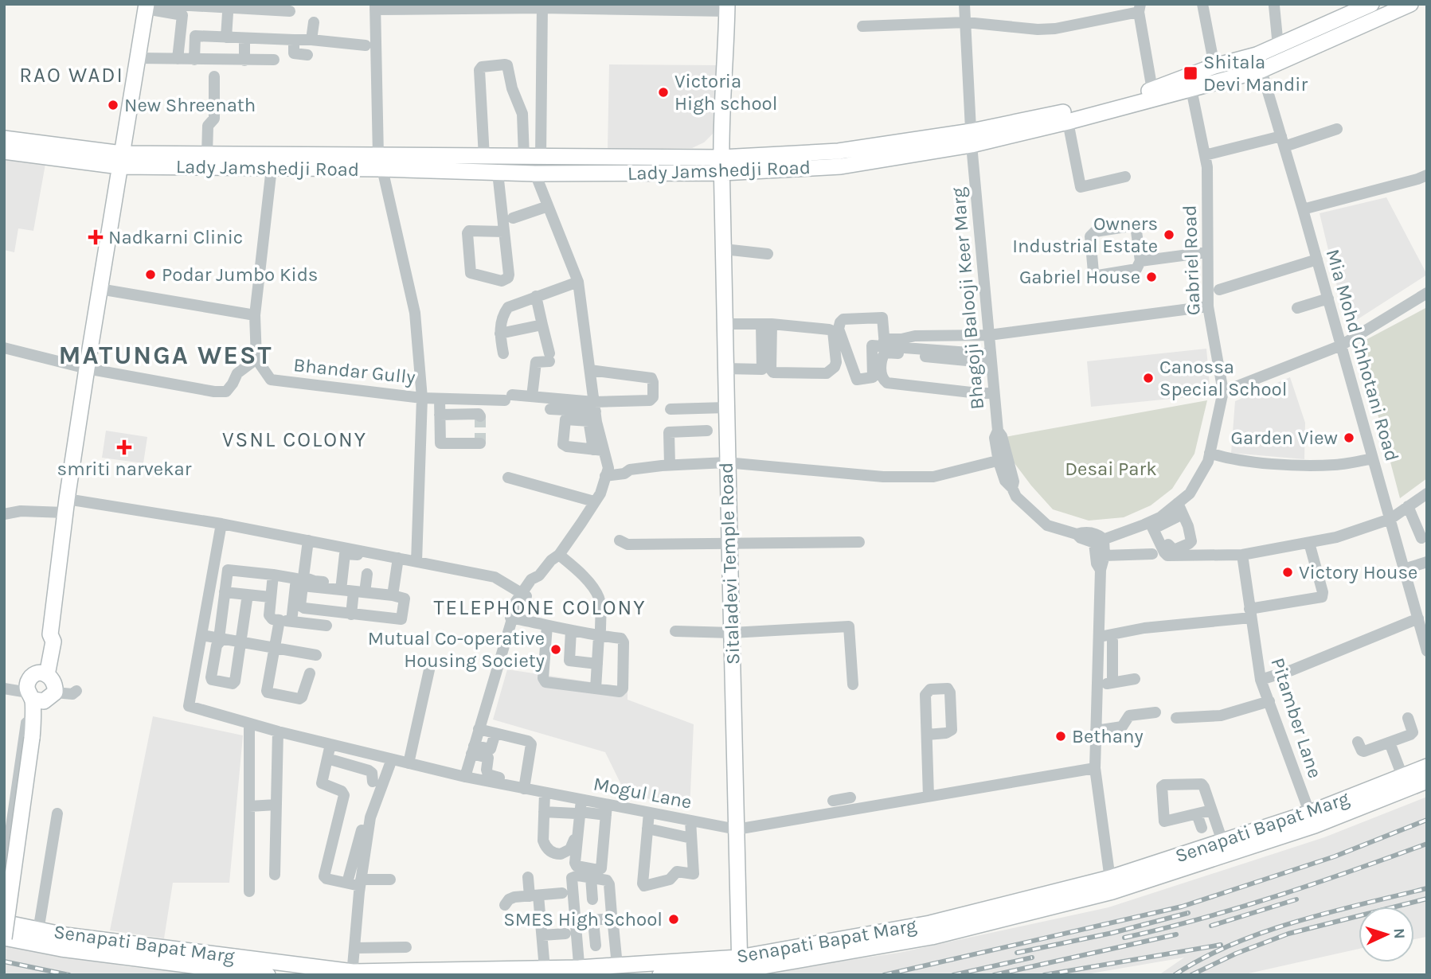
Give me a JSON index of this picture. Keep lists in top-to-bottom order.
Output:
{
  "streets": {
    "main road": ["Lady Jamshedji Road", "Sitaladevi Temple Road", "Senapati Bapat Marg"],
    "street": [
      "Gabriel Road",
      "Bhagoji Balooji Keer Marg",
      "Mia Mohd Chhotani Road",
      "Bhandar Gully",
      "Pitamber Lane",
      "Mogul Lane"
    ]
  },
  "crossings": [
    ["Lady Jamshedji Road", "Gabriel Road"],
    ["Lady Jamshedji Road", "Bhagoji Balooji Keer Marg"],
    ["Lady Jamshedji Road", "Mia Mohd Chhotani Road"],
    ["Lady Jamshedji Road", "Bhandar Gully"],
    ["Lady Jamshedji Road", "Sitaladevi Temple Road"],
    ["Sitaladevi Temple Road", "Mogul Lane"],
    ["Sitaladevi Temple Road", "Senapati Bapat Marg"],
    ["Pitamber Lane", "Senapati Bapat Marg"]
  ],
  "districts": [
    "RAO WADI",
    "MATUNGA WEST",
    "VSNL COLONY",
    "TELEPHONE COLONY"
  ],
  "parks": ["Desai Park"],
  "places": {
    "transit": ["Shitala Devi Mandir"],
    "other": [
      "Victoria High school",
      "New Shreenath",
      "Owners Industrial Estate",
      "Podar Jumbo Kids",
      "Gabriel House",
      "Canossa Special School",
      "Garden View",
      "Victory House",
      "Mutual Co-operative Housing Society",
      "Bethany",
      "SMES High School"
    ],
    "health": ["Nadkarni Clinic", "smriti narvekar"]
  },
  "north": "right"
}
